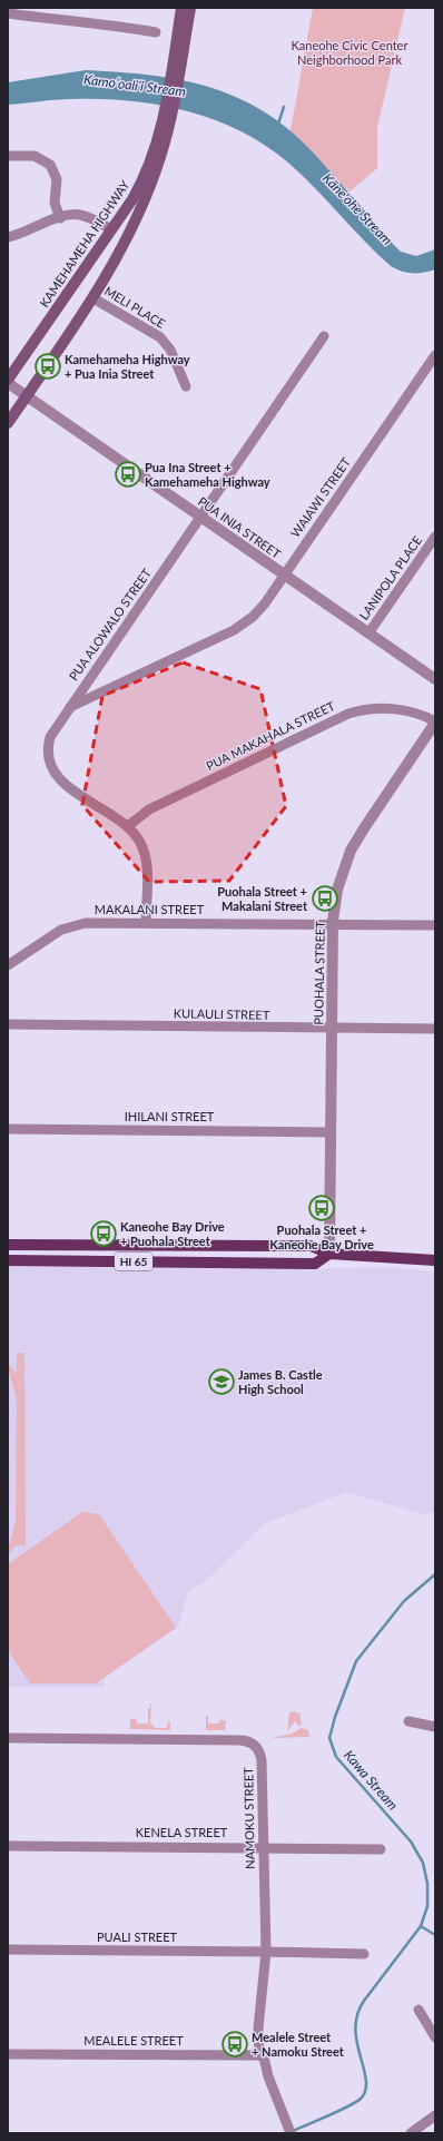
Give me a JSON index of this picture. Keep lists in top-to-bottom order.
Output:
{
  "streets": {
    "main road": ["KAMEHAMEHA HIGHWAY", "HI 65"],
    "street": [
      "MELI PLACE",
      "WAIAWI STREET",
      "PUA INIA STREET",
      "LANIPOLA PLACE",
      "PUA ALOWALO STREET",
      "PUA MAKAHALA STREET",
      "MAKALANI STREET",
      "PUOHALA STREET",
      "KULAULI STREET",
      "IHILANI STREET",
      "NAMOKU STREET",
      "KENELA STREET",
      "PUALI STREET",
      "MEALELE STREET"
    ]
  },
  "crossings": [
    ["KAMEHAMEHA HIGHWAY", "MELI PLACE"],
    ["KAMEHAMEHA HIGHWAY", "PUA INIA STREET"],
    ["WAIAWI STREET", "PUA INIA STREET"],
    ["WAIAWI STREET", "PUA ALOWALO STREET"],
    ["PUA INIA STREET", "LANIPOLA PLACE"],
    ["PUA INIA STREET", "PUA ALOWALO STREET"],
    ["PUA ALOWALO STREET", "PUA MAKAHALA STREET"],
    ["PUA ALOWALO STREET", "MAKALANI STREET"],
    ["PUA MAKAHALA STREET", "PUOHALA STREET"],
    ["MAKALANI STREET", "PUOHALA STREET"],
    ["PUOHALA STREET", "KULAULI STREET"],
    ["PUOHALA STREET", "IHILANI STREET"],
    ["PUOHALA STREET", "HI 65"],
    ["NAMOKU STREET", "KENELA STREET"],
    ["NAMOKU STREET", "PUALI STREET"],
    ["NAMOKU STREET", "MEALELE STREET"]
  ],
  "water": ["Kamoʻoaliʻi Stream", "Kāne'ohe Stream", "Kawa Stream"],
  "parks": ["Kaneohe Civic Center Neighborhood Park"],
  "places": {
    "bus stop": [
      "Kamehameha Highway + Pua Inia Street",
      "Pua Ina Street + Kamehameha Highway",
      "Puohala Street + Makalani Street",
      "Puohala Street + Kaneohe Bay Drive",
      "Kaneohe Bay Drive + Puohala Street",
      "Mealele Street + Namoku Street"
    ],
    "school or university": ["James B. Castle High School"]
  }
}
